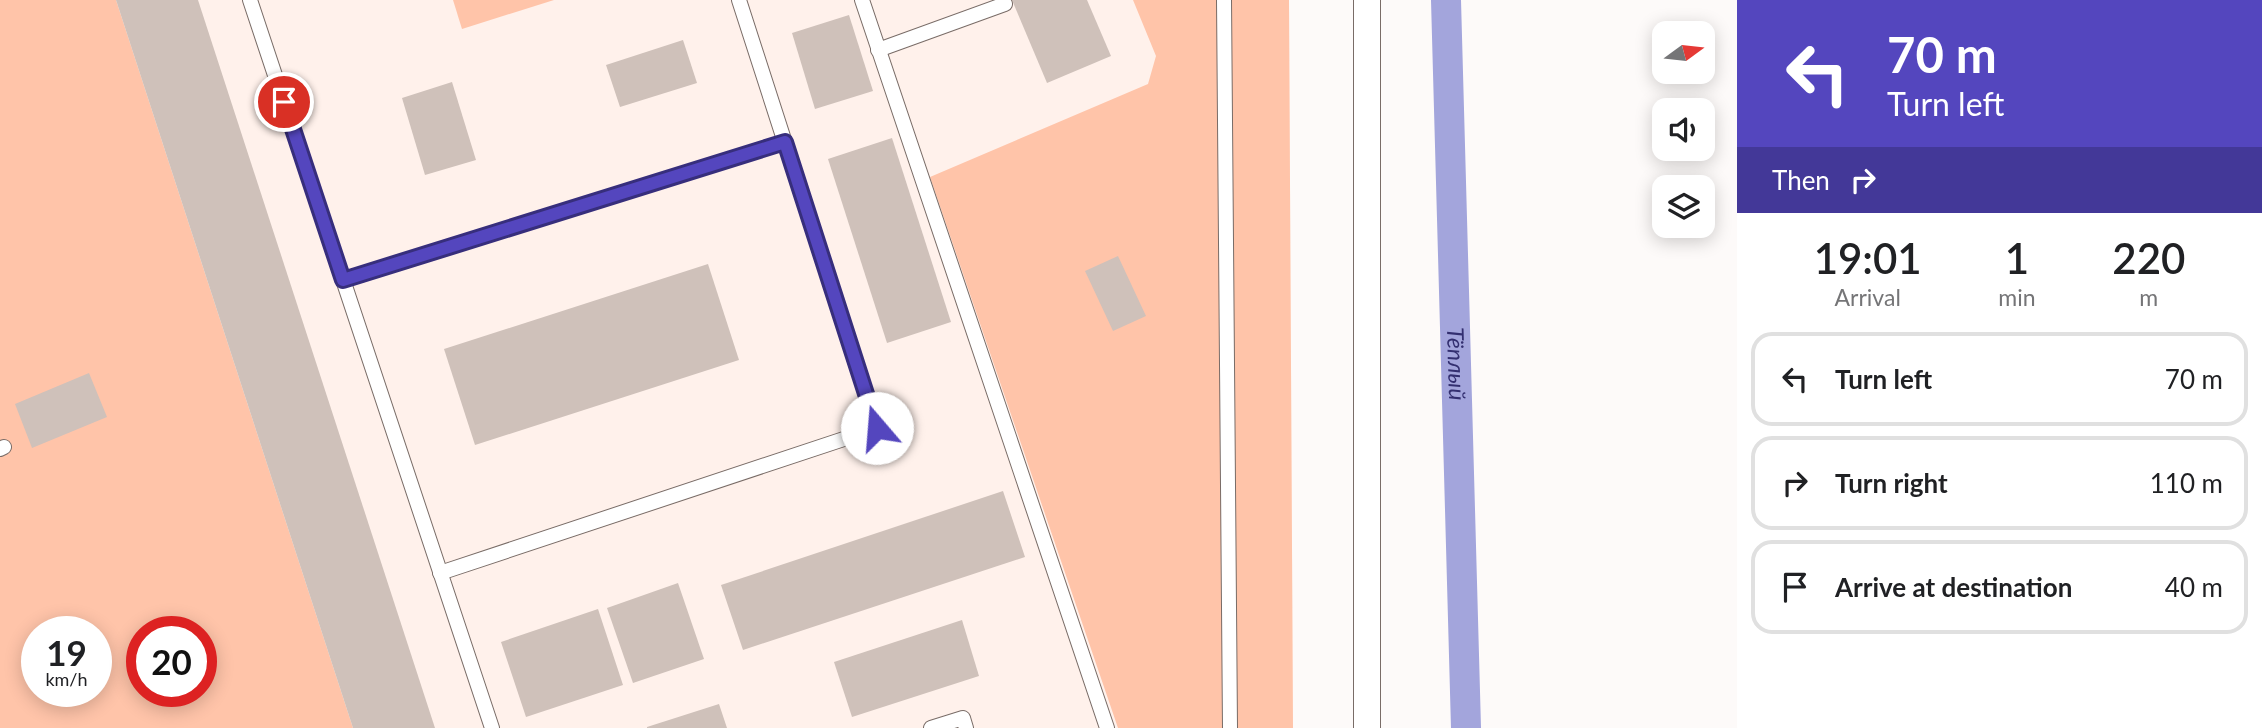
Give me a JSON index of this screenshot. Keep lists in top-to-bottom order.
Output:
{
  "water": ["Тёплый"],
  "north": "right",
  "page": {
    "turn": ["70 m", "Turn left"],
    "then": "Then",
    "eta": [
      "19:01",
      "Arrival",
      "1",
      "min",
      "220",
      "m"
    ],
    "list": [
      {
        "name": "Turn left",
        "value": "70 m"
      },
      {
        "name": "Turn right",
        "value": "110 m"
      },
      {
        "name": "Arrive at destination",
        "value": "40 m"
      }
    ],
    "speed": "19 km/h",
    "limit": "20"
  }
}
